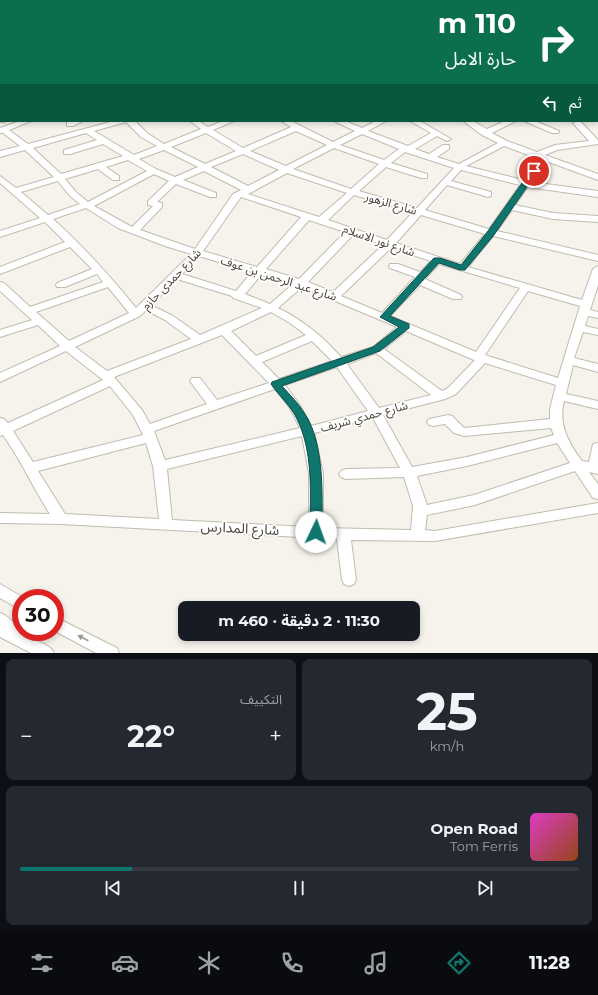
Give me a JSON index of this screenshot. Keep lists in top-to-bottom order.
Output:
{
  "streets": {
    "street": [
      "شارع الزهور",
      "شارع نور الاسلام",
      "شارع عبد الرحمن بن عوف",
      "شارع حمدى حازم",
      "شارع حمدي شريف",
      "شارع المدارس"
    ]
  },
  "crossings": [
    ["شارع الزهور", "شارع حمدى حازم"],
    ["شارع نور الاسلام", "شارع حمدى حازم"],
    ["شارع نور الاسلام", "شارع حمدي شريف"],
    ["شارع عبد الرحمن بن عوف", "شارع حمدى حازم"],
    ["شارع عبد الرحمن بن عوف", "شارع حمدي شريف"]
  ],
  "page": {
    "turn": ["110 m", "حارة الامل"],
    "then": "ثم",
    "limit": "30",
    "trip": "11:30 · 2 دقيقة · 460 m",
    "tile": [
      ["25", "km/h"],
      "التكييف"
    ],
    "heat": ["−", "22°", "+"],
    "song": ["Open Road", "Tom Ferris"],
    "tabs": "11:28"
  }
}
